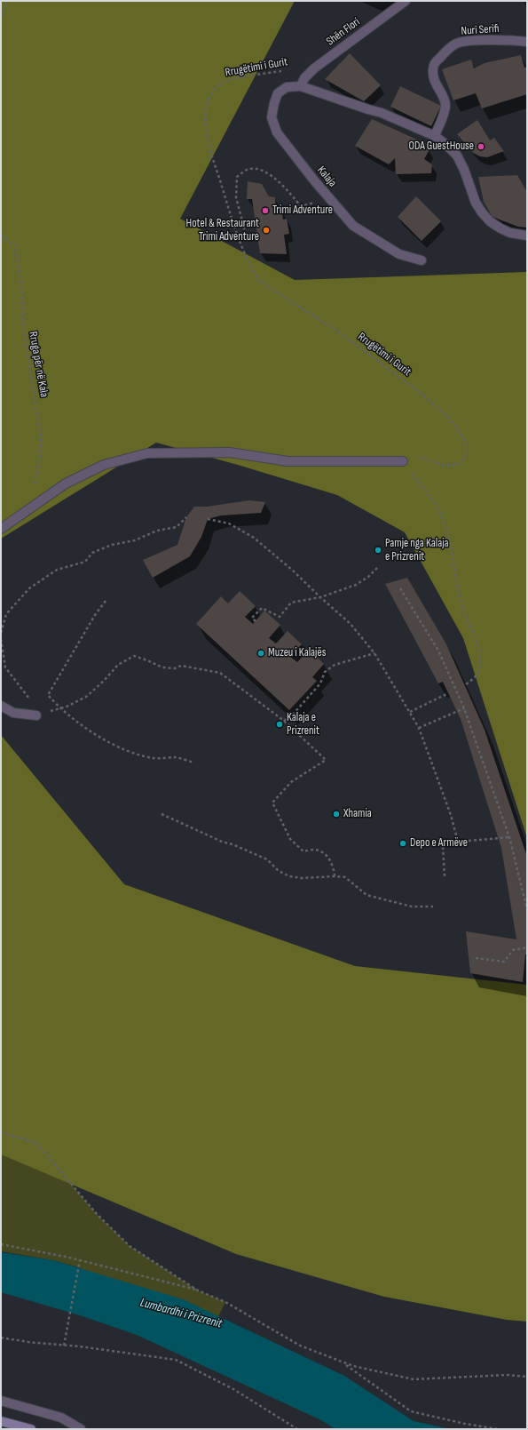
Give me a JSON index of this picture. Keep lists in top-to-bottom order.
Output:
{
  "streets": {
    "street": ["Nuri Serifi", "Shën Flori", "Kalaja"],
    "path": ["Rrugëtimi i Gurit", "Rruga për në Kala"]
  },
  "crossings": [
    ["Shën Flori", "Kalaja"]
  ],
  "water": ["Lumbardhi i Prizrenit"],
  "places": [
    "ODA GuestHouse",
    "Trimi Adventure",
    "Hotel & Restaurant Trimi Adventure",
    "Pamje nga Kalaja e Prizrenit",
    "Muzeu i Kalajës",
    "Kalaja e Prizrenit",
    "Xhamia",
    "Depo e Armëve"
  ]
}
